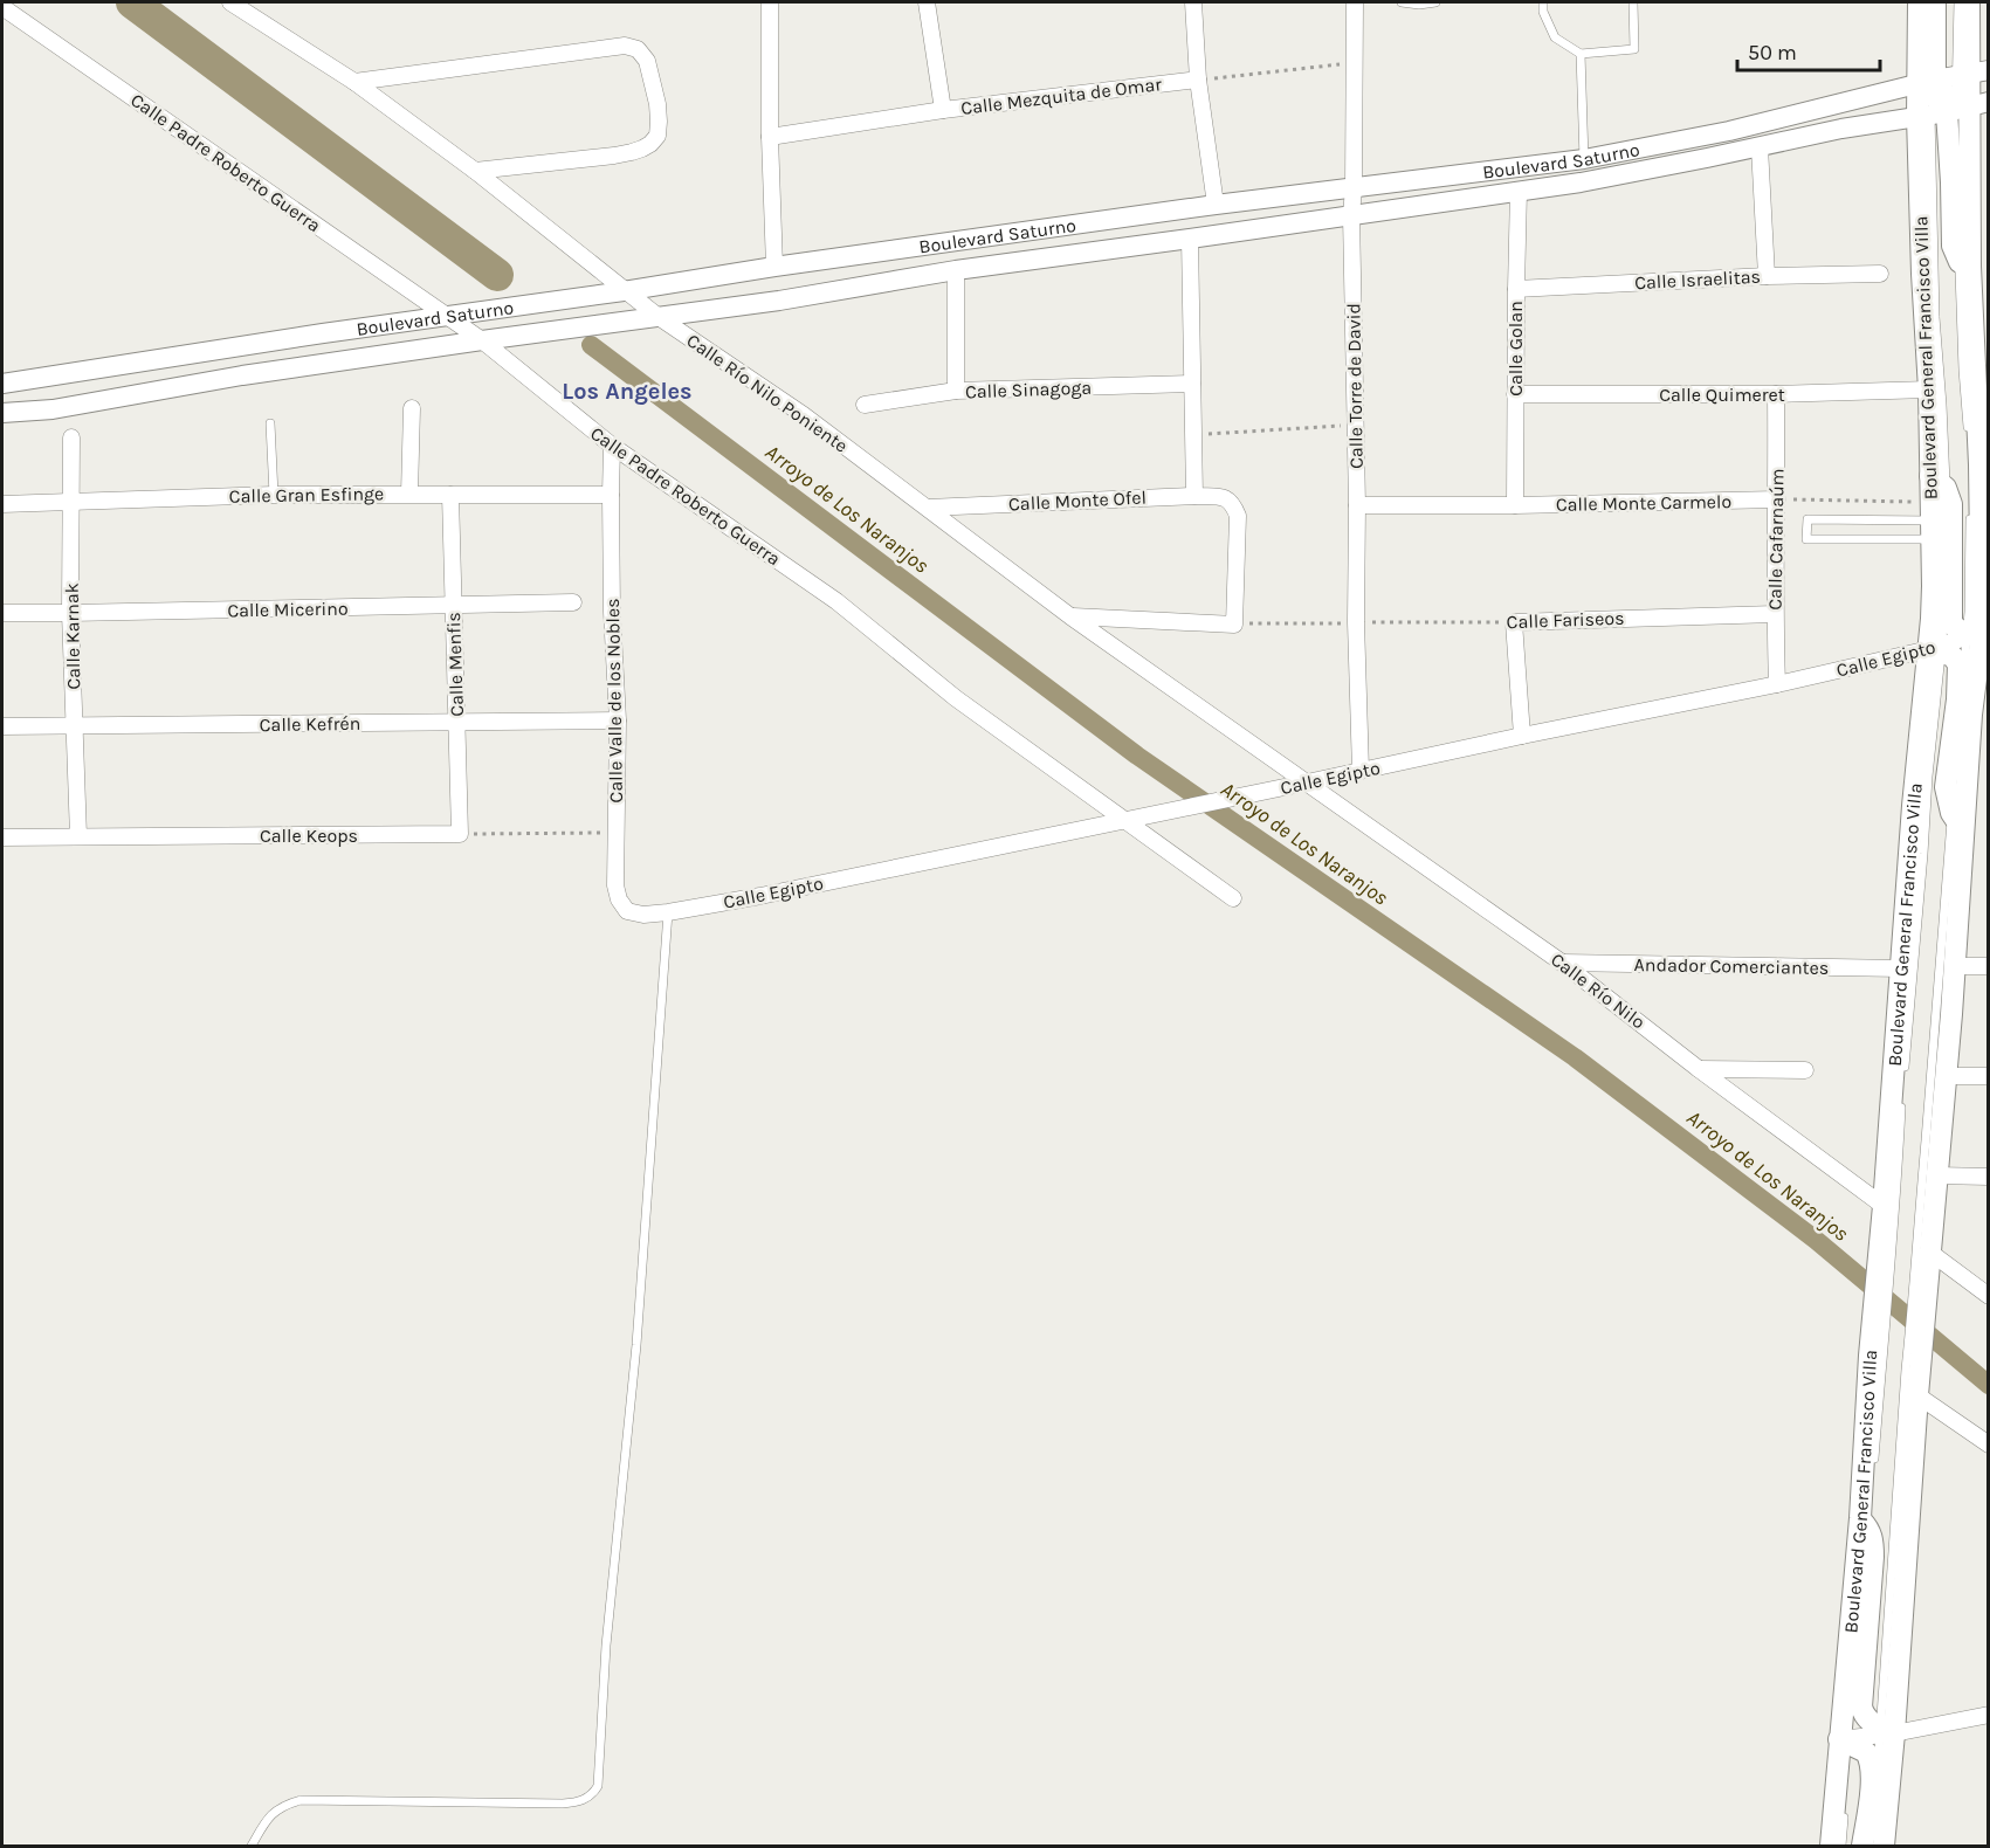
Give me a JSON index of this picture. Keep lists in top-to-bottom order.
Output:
{
  "streets": {
    "main road": ["Boulevard General Francisco Villa"],
    "street": [
      "Calle Mezquita de Omar",
      "Boulevard Saturno",
      "Calle Padre Roberto Guerra",
      "Calle Israelitas",
      "Calle Golan",
      "Calle Torre de David",
      "Calle Sinagoga",
      "Calle Río Nilo Poniente",
      "Calle Quimeret",
      "Calle Gran Esfinge",
      "Calle Monte Ofel",
      "Calle Monte Carmelo",
      "Calle Cafarnaúm",
      "Calle Micerino",
      "Calle Fariseos",
      "Calle Karnak",
      "Calle Egipto",
      "Calle Menfis",
      "Calle Valle de los Nobles",
      "Calle Kefrén",
      "Calle Keops",
      "Andador Comerciantes",
      "Calle Río Nilo"
    ]
  },
  "crossings": [
    ["Boulevard Saturno", "Calle Padre Roberto Guerra"],
    ["Boulevard Saturno", "Calle Golan"],
    ["Boulevard Saturno", "Boulevard General Francisco Villa"],
    ["Boulevard Saturno", "Calle Torre de David"],
    ["Boulevard Saturno", "Calle Río Nilo Poniente"],
    ["Calle Padre Roberto Guerra", "Calle Egipto"],
    ["Calle Padre Roberto Guerra", "Calle Valle de los Nobles"],
    ["Calle Israelitas", "Calle Golan"],
    ["Calle Golan", "Calle Quimeret"],
    ["Calle Golan", "Calle Monte Carmelo"],
    ["Boulevard General Francisco Villa", "Calle Quimeret"],
    ["Boulevard General Francisco Villa", "Calle Egipto"],
    ["Boulevard General Francisco Villa", "Andador Comerciantes"],
    ["Boulevard General Francisco Villa", "Calle Río Nilo"],
    ["Calle Torre de David", "Calle Monte Carmelo"],
    ["Calle Torre de David", "Calle Fariseos"],
    ["Calle Torre de David", "Calle Egipto"],
    ["Calle Río Nilo Poniente", "Calle Monte Ofel"],
    ["Calle Río Nilo Poniente", "Calle Egipto"],
    ["Calle Río Nilo Poniente", "Calle Río Nilo"],
    ["Calle Quimeret", "Calle Cafarnaúm"],
    ["Calle Gran Esfinge", "Calle Karnak"],
    ["Calle Gran Esfinge", "Calle Menfis"],
    ["Calle Gran Esfinge", "Calle Valle de los Nobles"],
    ["Calle Monte Ofel", "Calle Fariseos"],
    ["Calle Monte Carmelo", "Calle Cafarnaúm"],
    ["Calle Cafarnaúm", "Calle Fariseos"],
    ["Calle Cafarnaúm", "Calle Egipto"],
    ["Calle Micerino", "Calle Karnak"],
    ["Calle Micerino", "Calle Menfis"],
    ["Calle Karnak", "Calle Kefrén"],
    ["Calle Karnak", "Calle Keops"],
    ["Calle Egipto", "Calle Valle de los Nobles"],
    ["Calle Egipto", "Calle Río Nilo"],
    ["Calle Menfis", "Calle Kefrén"],
    ["Calle Menfis", "Calle Keops"],
    ["Calle Valle de los Nobles", "Calle Kefrén"],
    ["Andador Comerciantes", "Calle Río Nilo"]
  ],
  "districts": ["Los Angeles"],
  "water": ["Arroyo de Los Naranjos"],
  "scale_bar": "50 m"
}
